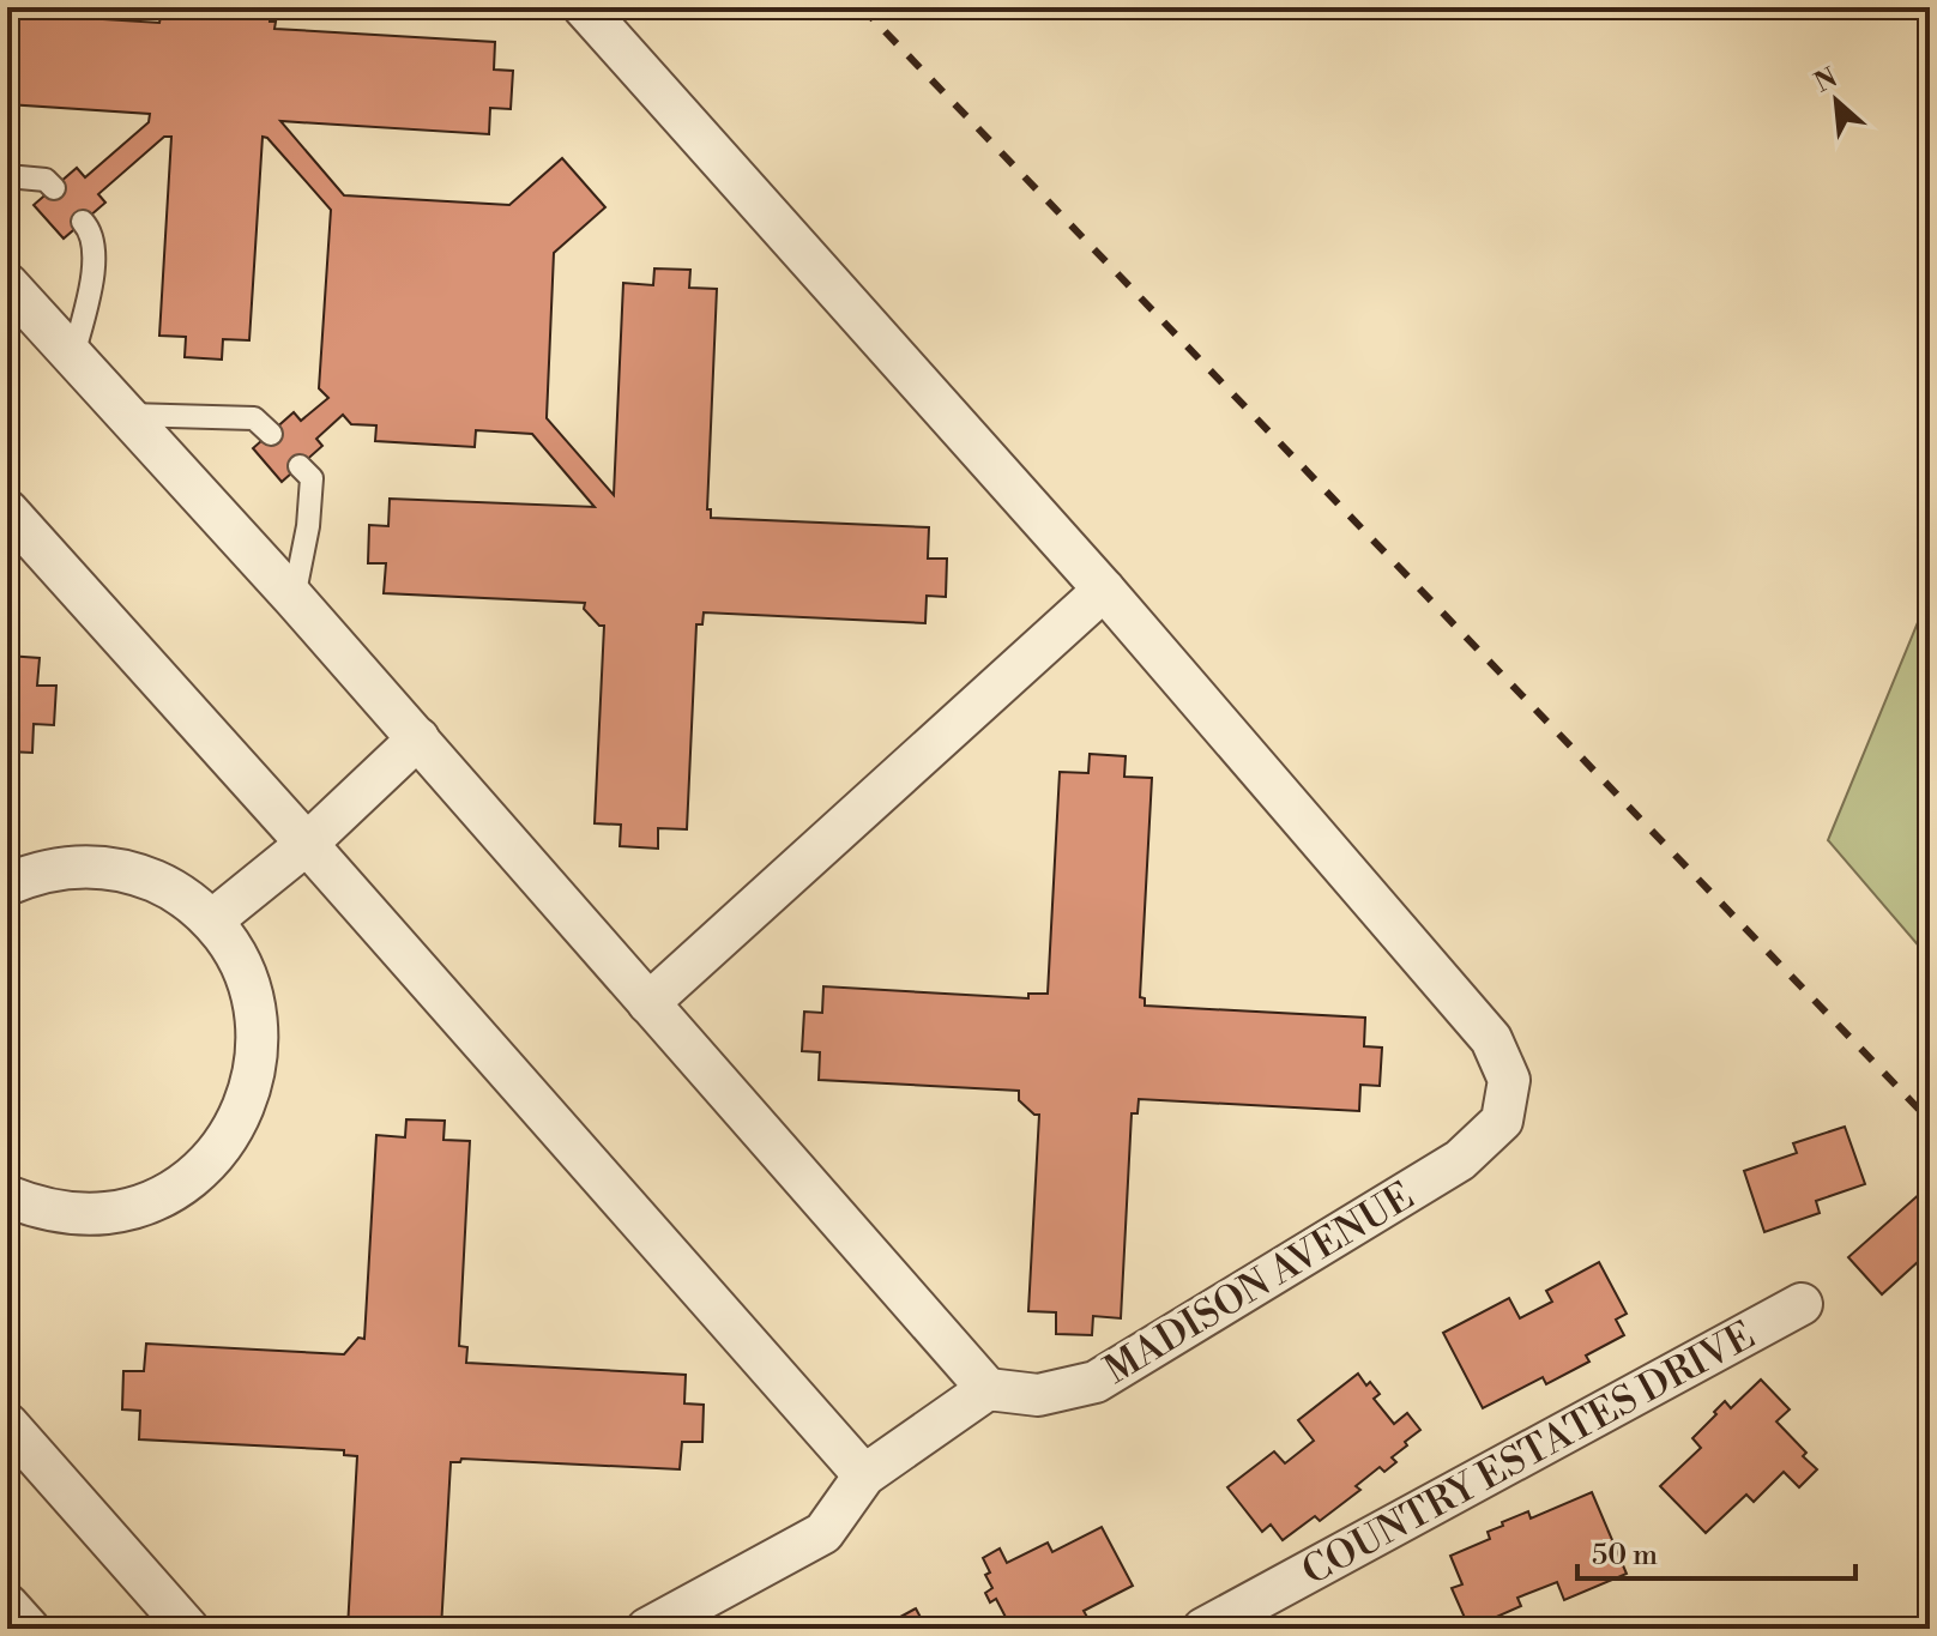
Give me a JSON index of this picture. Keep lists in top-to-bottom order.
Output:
{
  "streets": {
    "street": ["MADISON AVENUE", "COUNTRY ESTATES DRIVE"]
  },
  "scale_bar": "50 m",
  "north": "top left"
}
